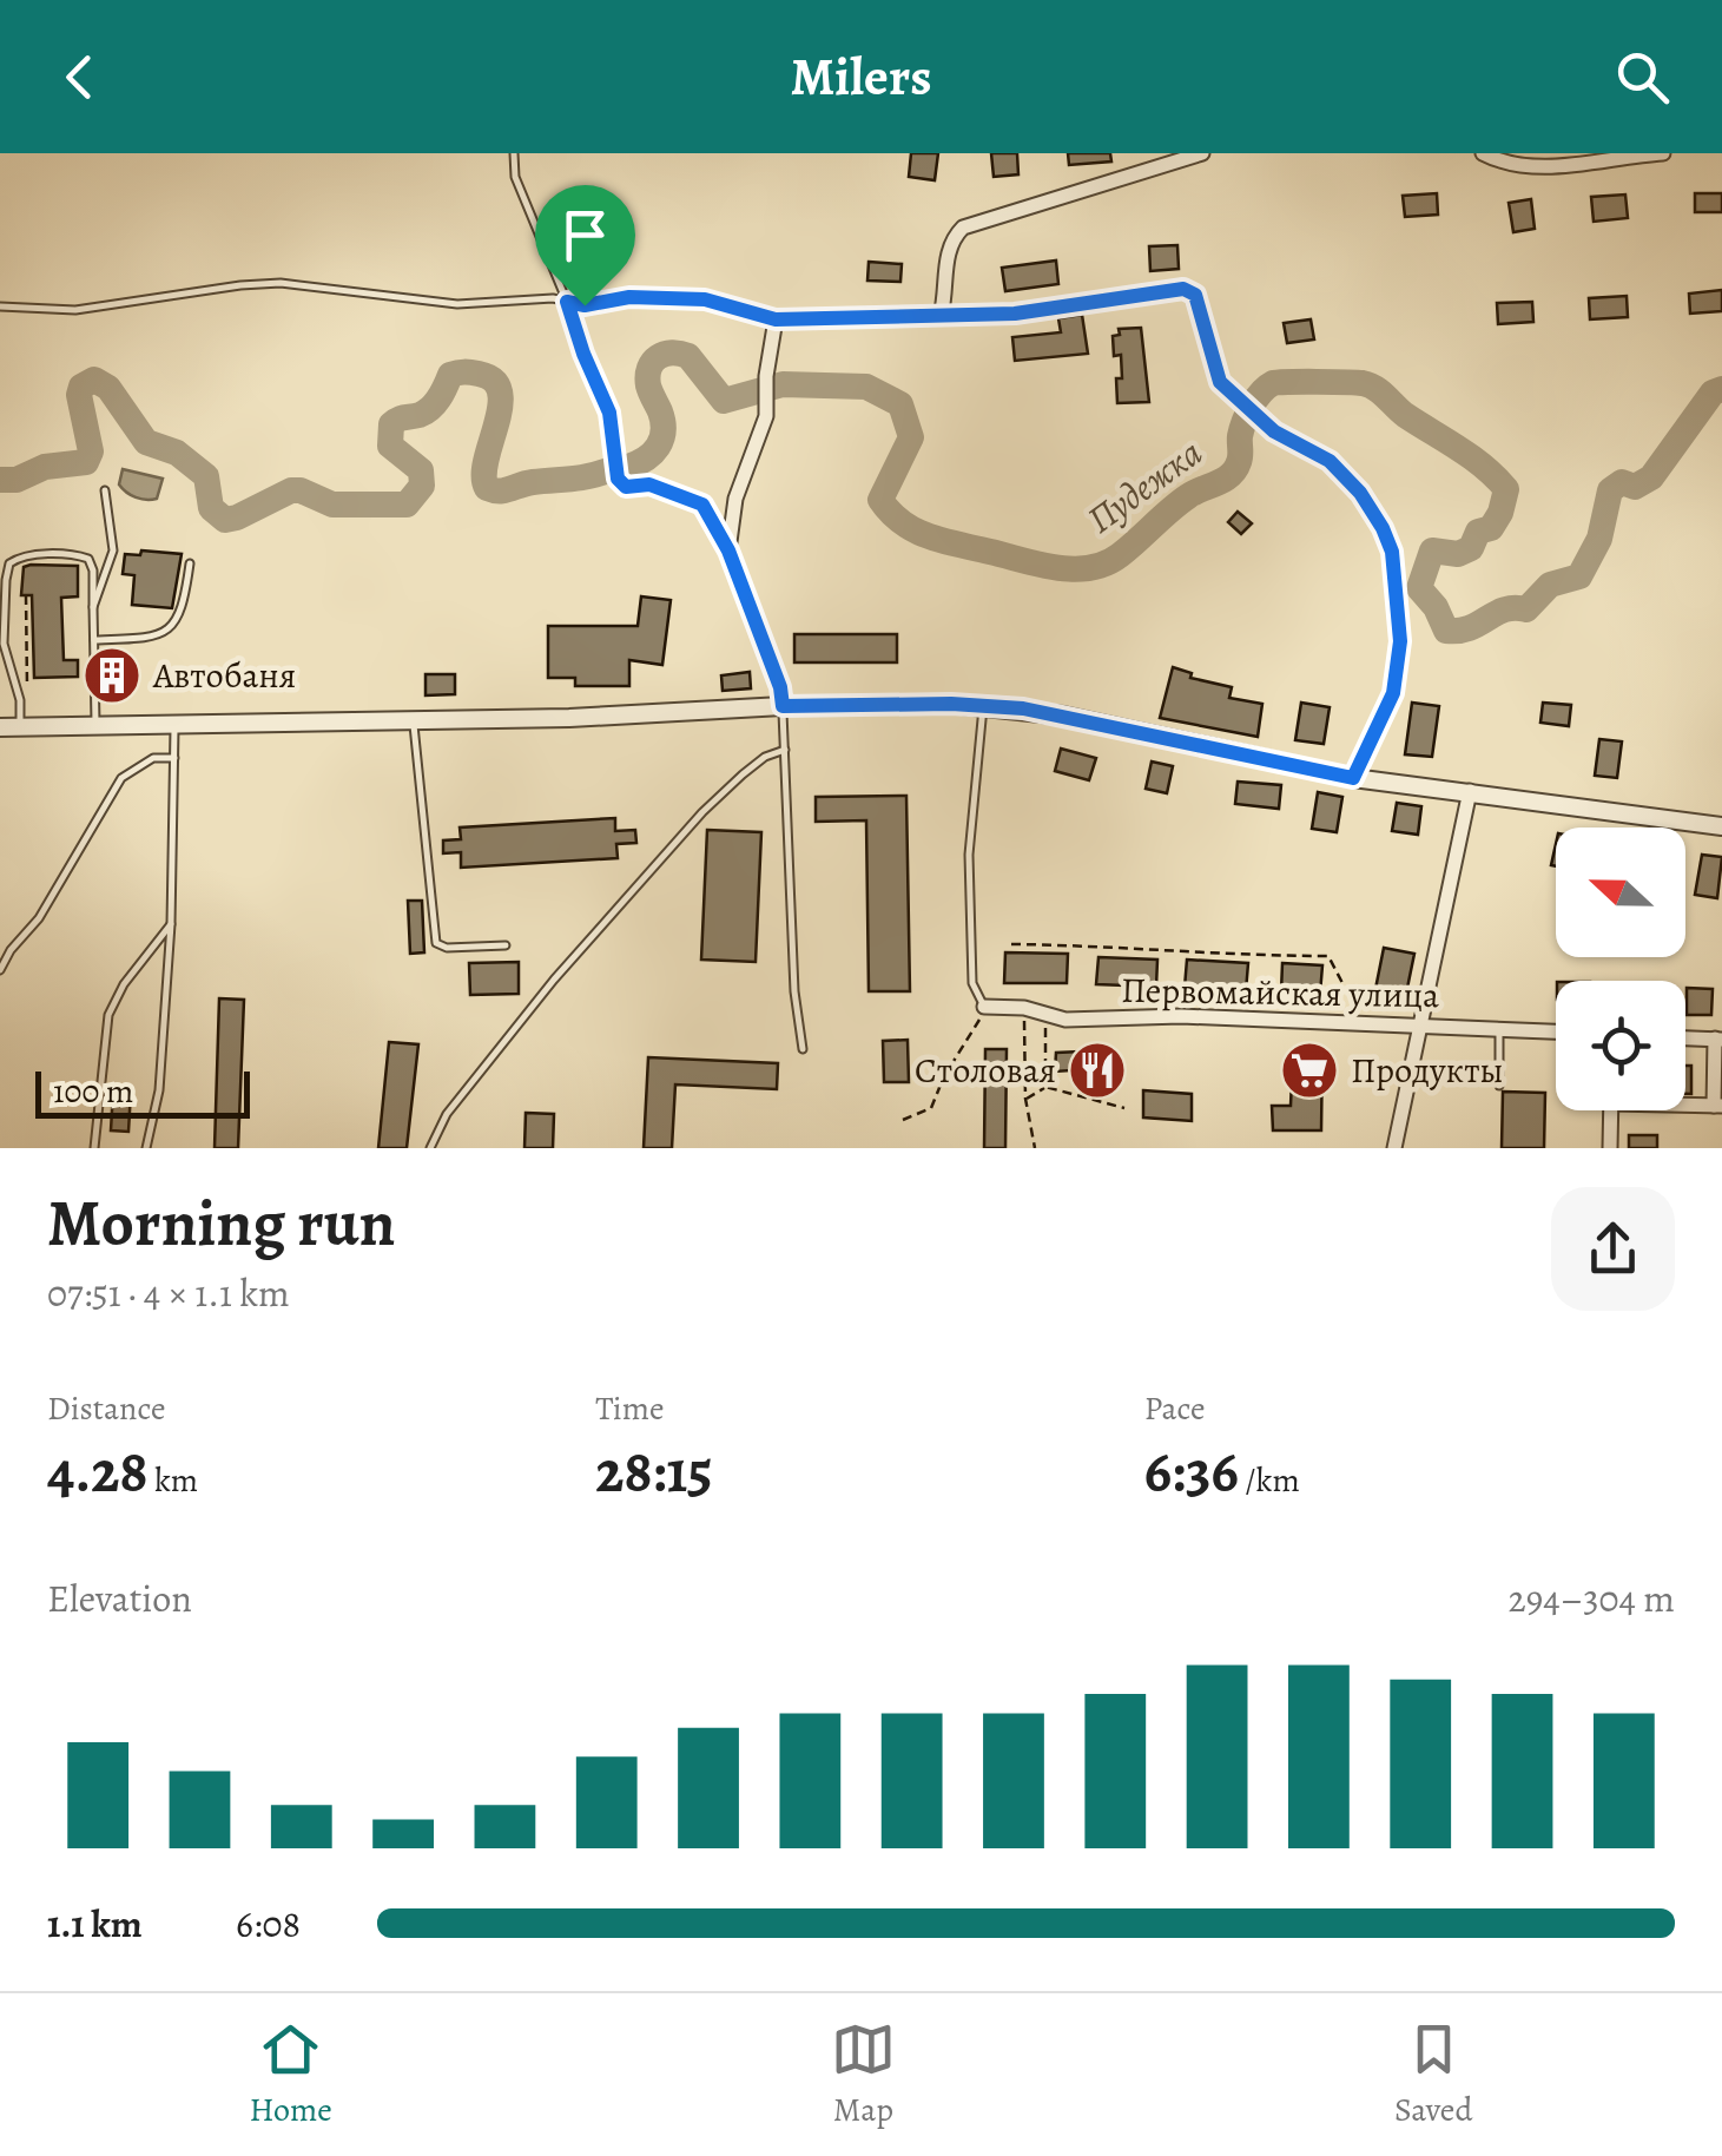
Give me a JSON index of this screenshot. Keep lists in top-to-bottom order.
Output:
{
  "streets": {
    "street": ["Первомайская улица"]
  },
  "water": ["Пудежка"],
  "places": {
    "building": ["Автобаня"],
    "restaurant": ["Столовая"],
    "supermarket": ["Продукты"]
  },
  "scale_bar": "100 m",
  "north": "left",
  "page": {
    "header": "Milers",
    "scale": "100 m",
    "heading": ["Morning run", "07:51 · 4 × 1.1 km"],
    "stats": [
      ["Distance", "4.28 km"],
      ["Time", "28:15"],
      ["Pace", "6:36 /km"]
    ],
    "chart": ["Elevation", "294–304 m"],
    "list": [
      {
        "name": "1.1 km",
        "note": "6:08"
      }
    ],
    "tabs": ["Home", "Map", "Saved"]
  }
}
